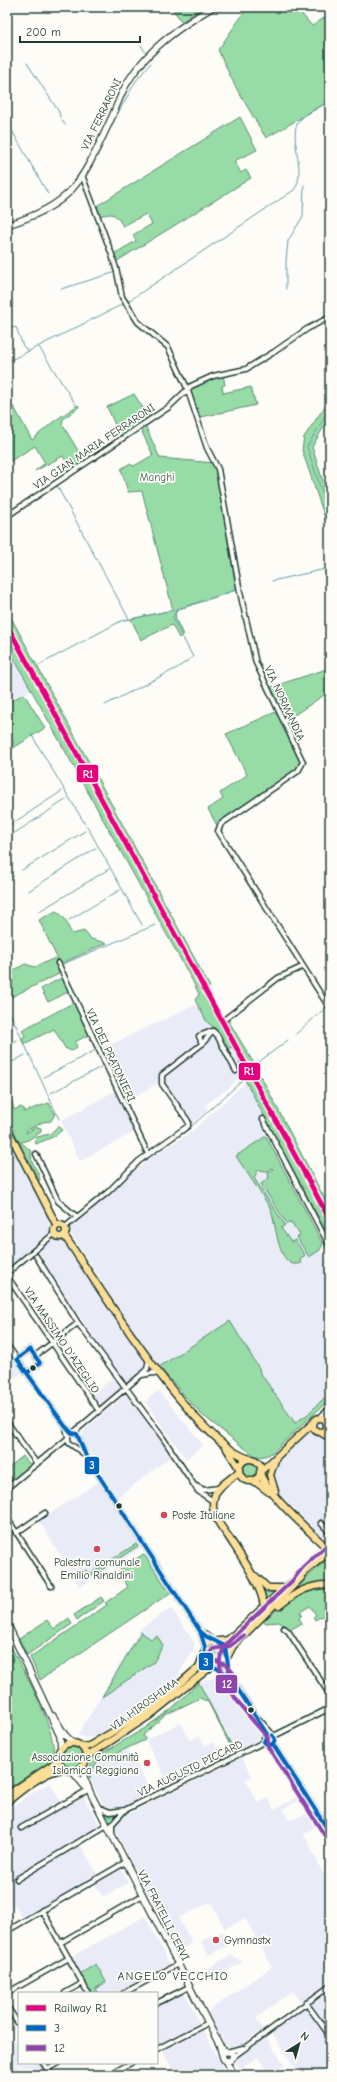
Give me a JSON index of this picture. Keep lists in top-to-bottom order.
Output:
{
  "streets": {
    "main road": ["VIA FERRARONI", "VIA HIROSHIMA", "VIA FRATELLI CERVI"],
    "street": [
      "VIA GIAN MARIA FERRARONI",
      "VIA NORMANDIA",
      "VIA DEI PRATONIERI",
      "VIA MASSIMO D'AZEGLIO",
      "VIA AUGUSTO PICCARD"
    ]
  },
  "crossings": [
    ["VIA GIAN MARIA FERRARONI", "VIA NORMANDIA"],
    ["VIA HIROSHIMA", "VIA FRATELLI CERVI"],
    ["VIA AUGUSTO PICCARD", "VIA FRATELLI CERVI"]
  ],
  "districts": ["ANGELO VECCHIO"],
  "parks": ["Manghi"],
  "places": [
    "Poste Italiane",
    "Palestra comunale Emilio Rinaldini",
    "Associazione Comunità Islamica Reggiana",
    "Gymnastx"
  ],
  "lines": ["rail line R1", "transit line 3", "transit line 12"],
  "legend": ["Railway R1", "3", "12"],
  "scale_bar": "200 m",
  "north": "top right"
}
